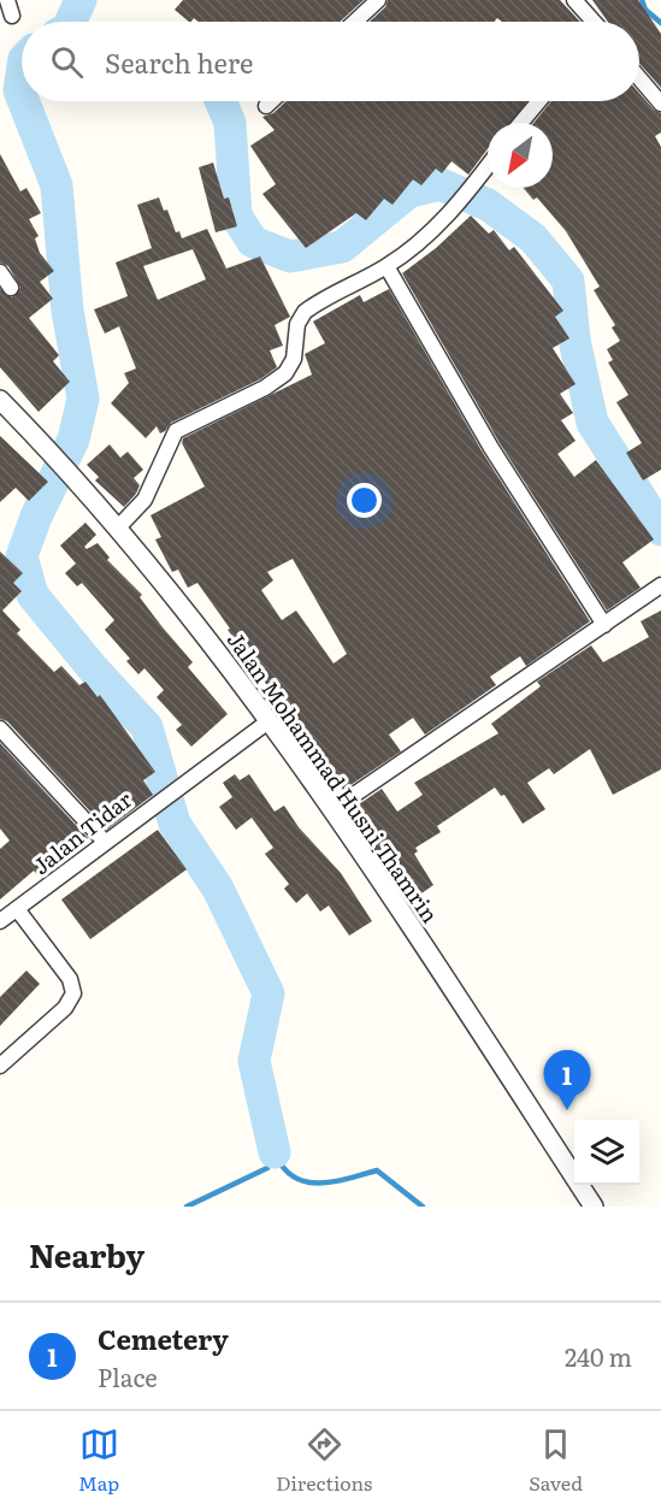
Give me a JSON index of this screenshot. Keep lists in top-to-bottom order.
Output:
{
  "streets": {
    "street": ["Jalan Mohammad Husni Thamrin", "Jalan Tidar"]
  },
  "crossings": [
    ["Jalan Mohammad Husni Thamrin", "Jalan Tidar"]
  ],
  "north": "bottom left",
  "page": {
    "search": "Search here",
    "pins": "1",
    "heading": "Nearby",
    "list": [
      {
        "mark": "1",
        "name": "Cemetery",
        "note": "Place",
        "value": "240 m"
      }
    ],
    "nav": ["Map", "Directions", "Saved"]
  }
}
